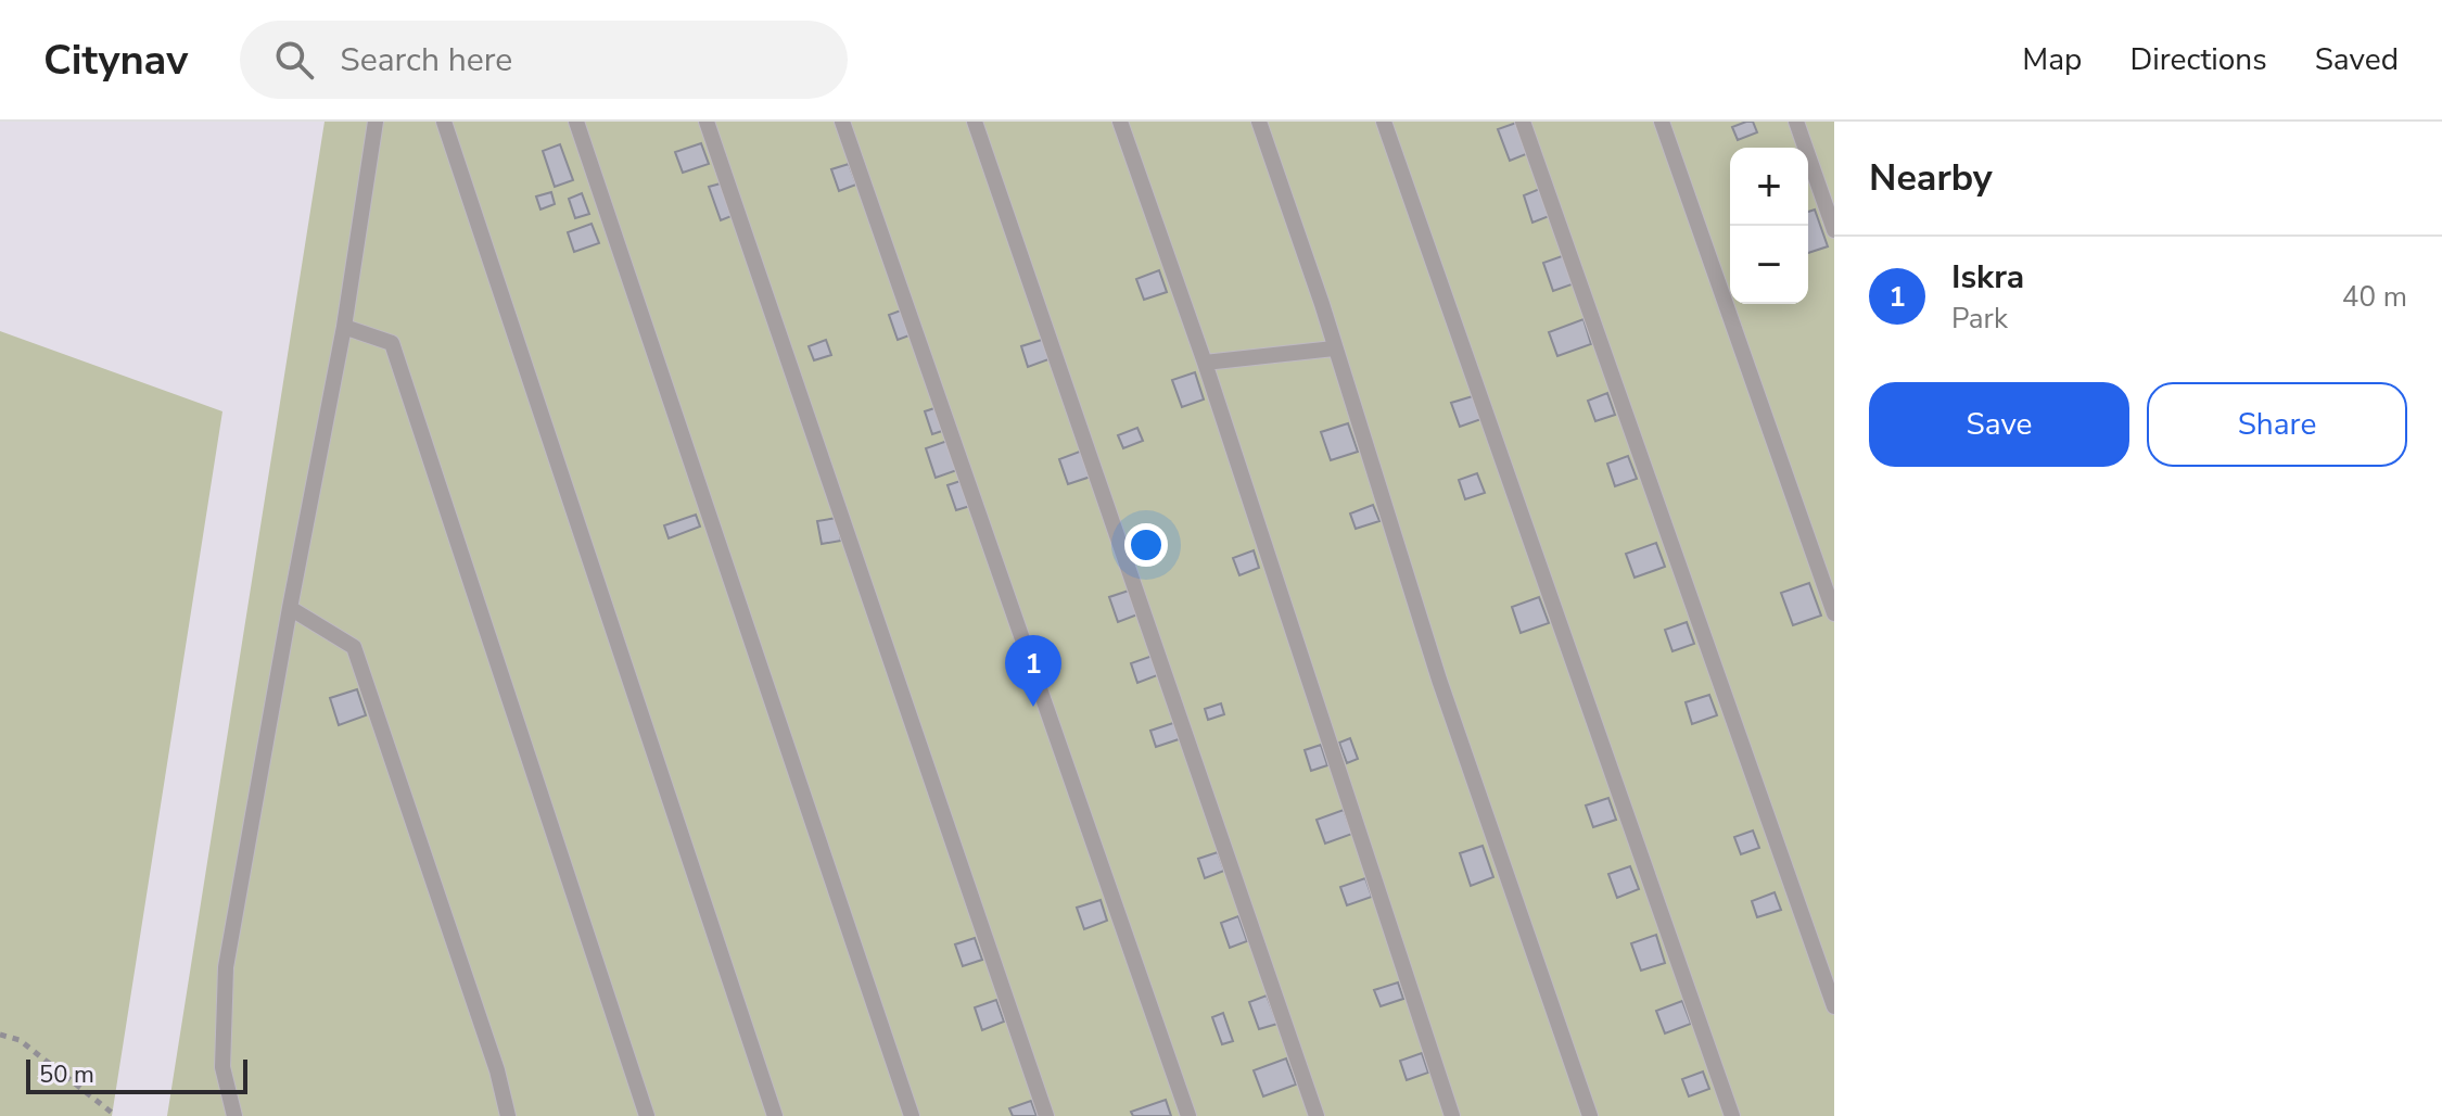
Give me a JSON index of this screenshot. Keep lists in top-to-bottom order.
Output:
{
  "scale_bar": "50 m",
  "page": {
    "header": "Citynav",
    "search": "Search here",
    "nav": ["Map", "Directions", "Saved"],
    "heading": "Nearby",
    "map_buttons": ["+", "−"],
    "list": [
      {
        "mark": "1",
        "name": "Iskra",
        "note": "Park",
        "value": "40 m"
      }
    ],
    "buttons": ["Save", "Share"],
    "pins": "1",
    "scale": "50 m"
  }
}
